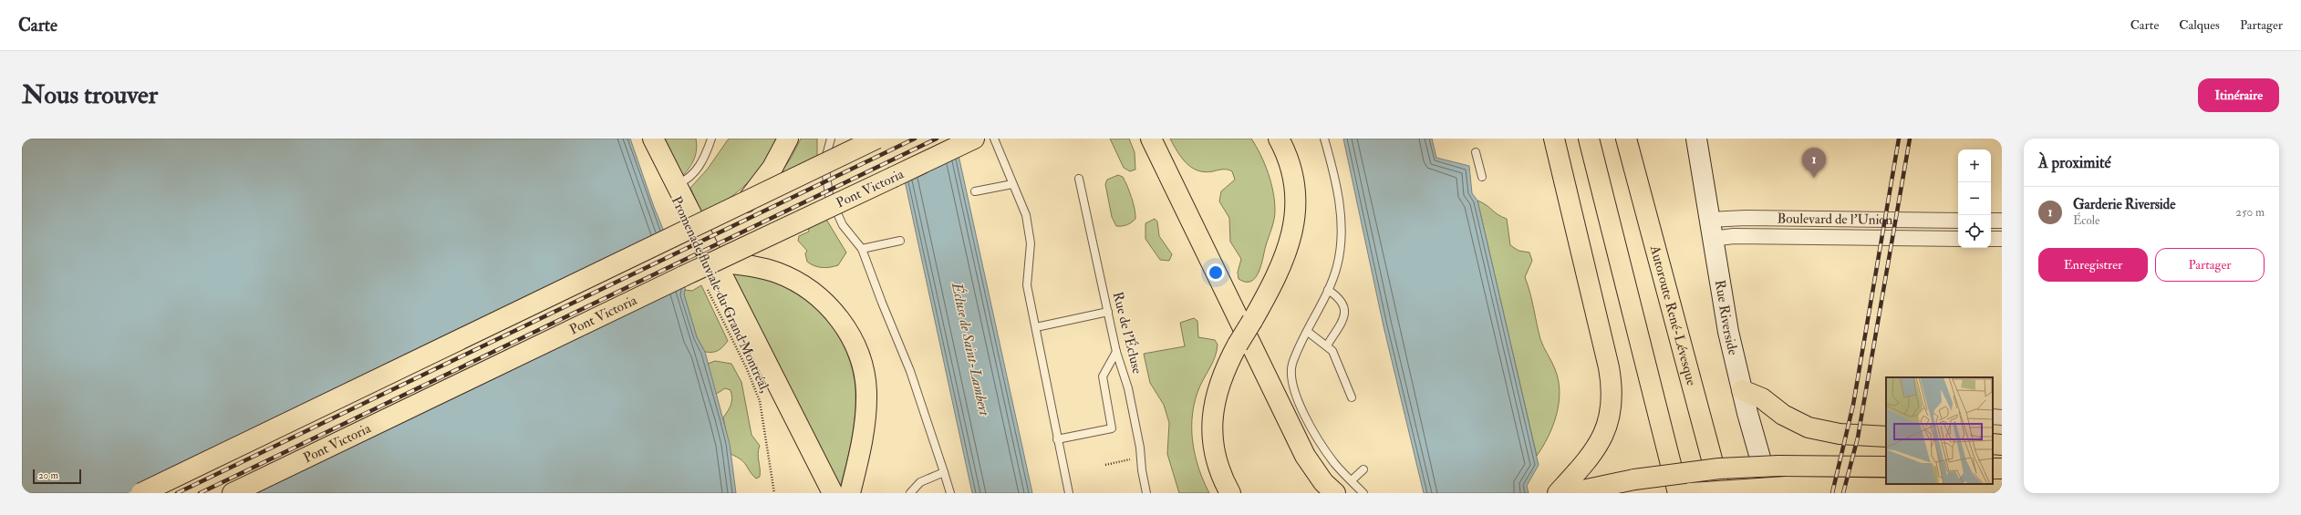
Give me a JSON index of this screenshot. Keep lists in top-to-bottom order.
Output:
{
  "streets": {
    "main road": ["Pont Victoria", "Autoroute René-Lévesque"],
    "street": ["Boulevard de l'Union", "Rue Riverside"],
    "lane": ["Rue de l'Écluse"],
    "path": ["Promenade fluviale du Grand Montréal,"]
  },
  "crossings": [
    ["Boulevard de l'Union", "Rue Riverside"]
  ],
  "water": ["Écluse de Saint-Lambert"],
  "scale_bar": "20 m",
  "page": {
    "header": "Carte",
    "nav": ["Carte", "Calques", "Partager"],
    "buttons": [
      "Itinéraire",
      ["Enregistrer", "Partager"]
    ],
    "title": "Nous trouver",
    "heading": "À proximité",
    "pins": "1",
    "map_buttons": ["+", "−"],
    "list": [
      {
        "mark": "1",
        "name": "Garderie Riverside",
        "note": "École",
        "value": "250 m"
      }
    ],
    "scale": "20 m"
  }
}
